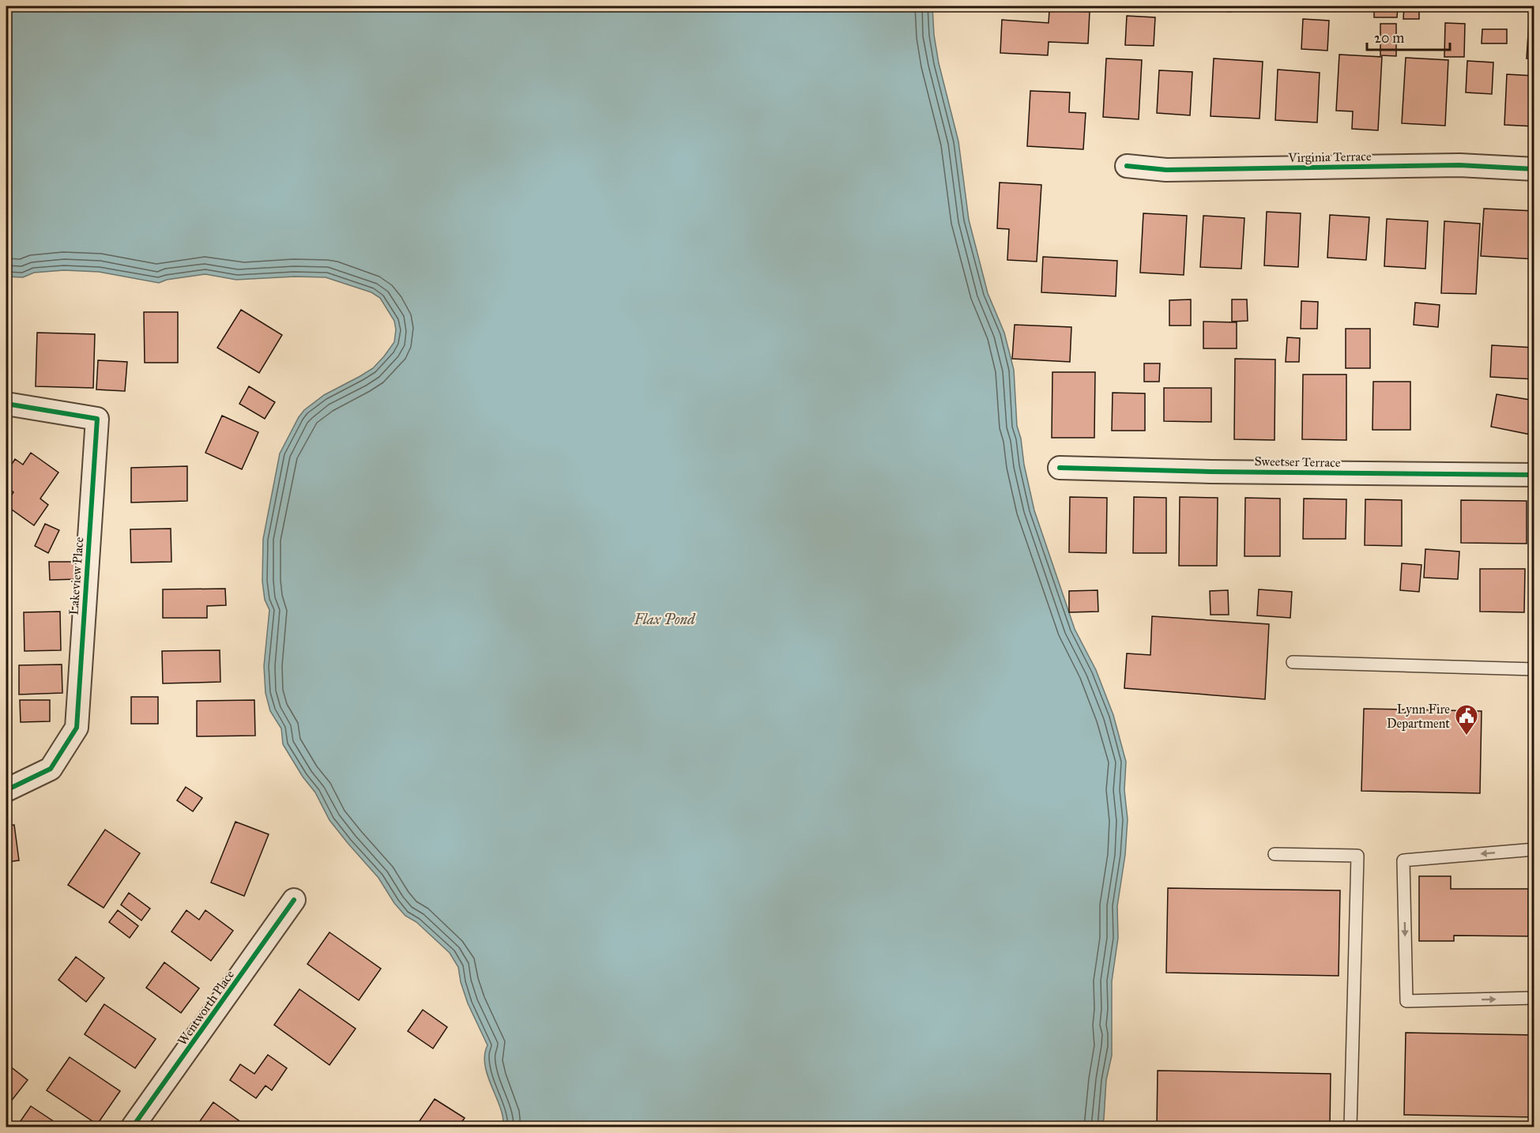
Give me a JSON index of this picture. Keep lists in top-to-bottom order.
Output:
{
  "streets": {
    "street": [
      "Virginia Terrace",
      "Sweetser Terrace",
      "Lakeview Place",
      "Wentworth Place"
    ]
  },
  "water": ["Flax Pond"],
  "places": {
    "public building": ["Lynn Fire Department"]
  },
  "scale_bar": "20 m"
}
